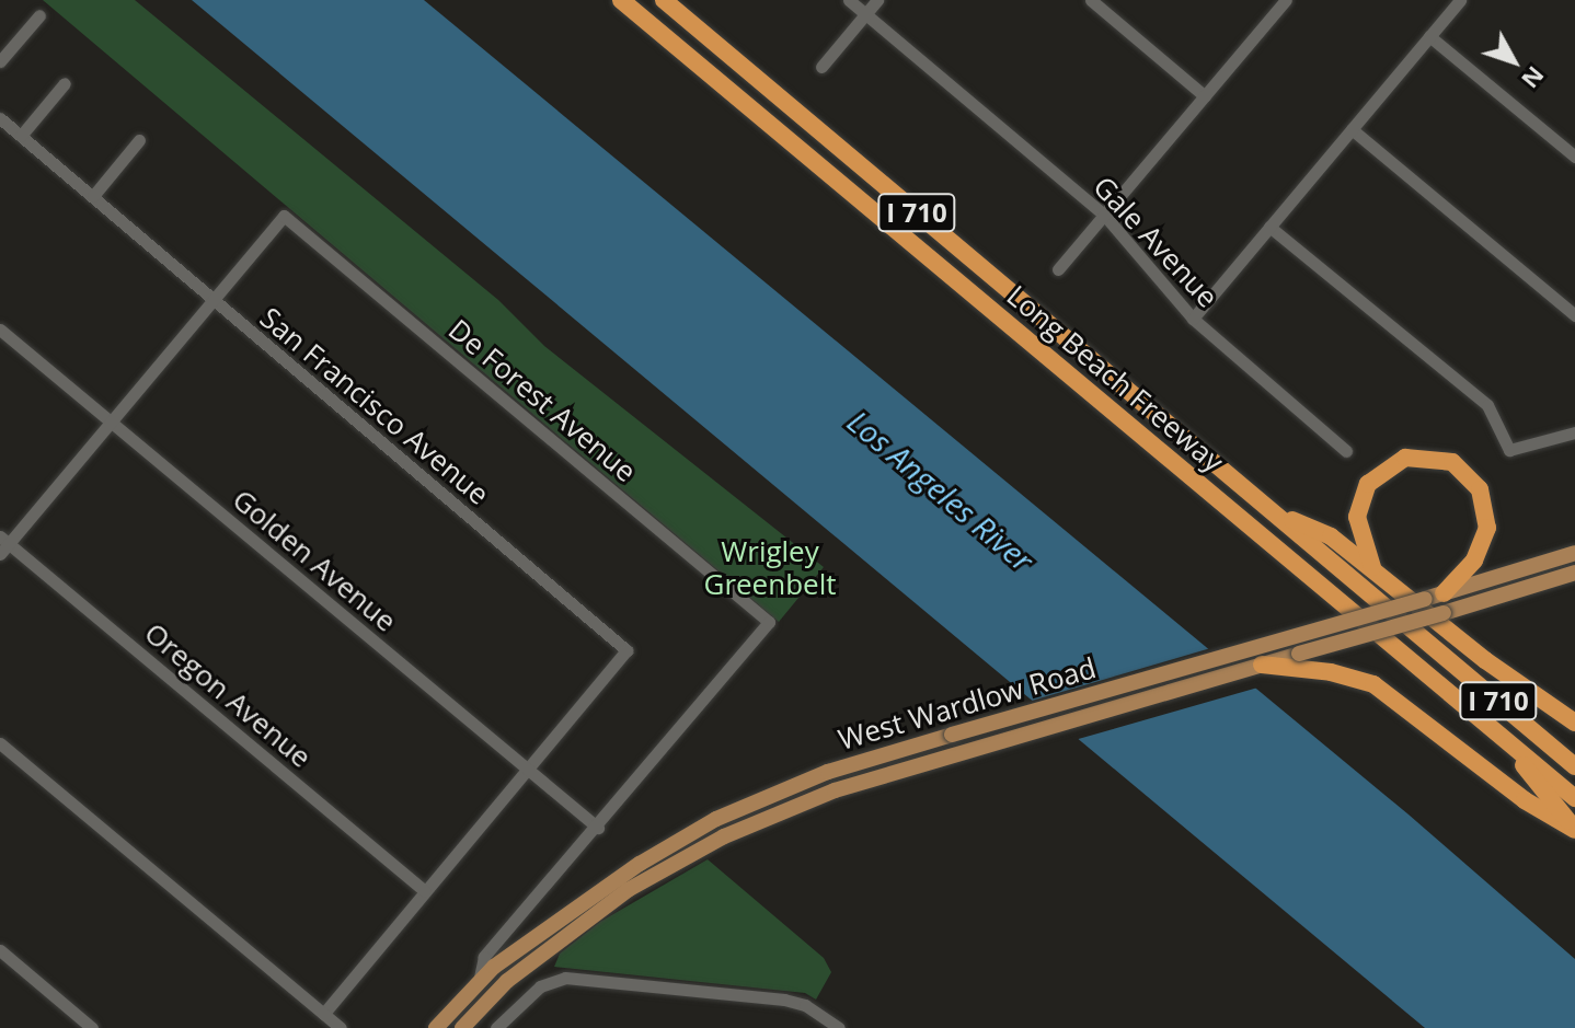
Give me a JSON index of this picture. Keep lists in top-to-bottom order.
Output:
{
  "streets": {
    "highway": ["I 710", "Long Beach Freeway"],
    "main road": ["West Wardlow Road"],
    "street": [
      "Gale Avenue",
      "De Forest Avenue",
      "San Francisco Avenue",
      "Golden Avenue",
      "Oregon Avenue"
    ]
  },
  "crossings": [
    ["De Forest Avenue", "San Francisco Avenue"],
    ["De Forest Avenue", "Golden Avenue"],
    ["San Francisco Avenue", "Golden Avenue"]
  ],
  "water": ["Los Angeles River"],
  "parks": ["Wrigley Greenbelt"],
  "north": "bottom right"
}
